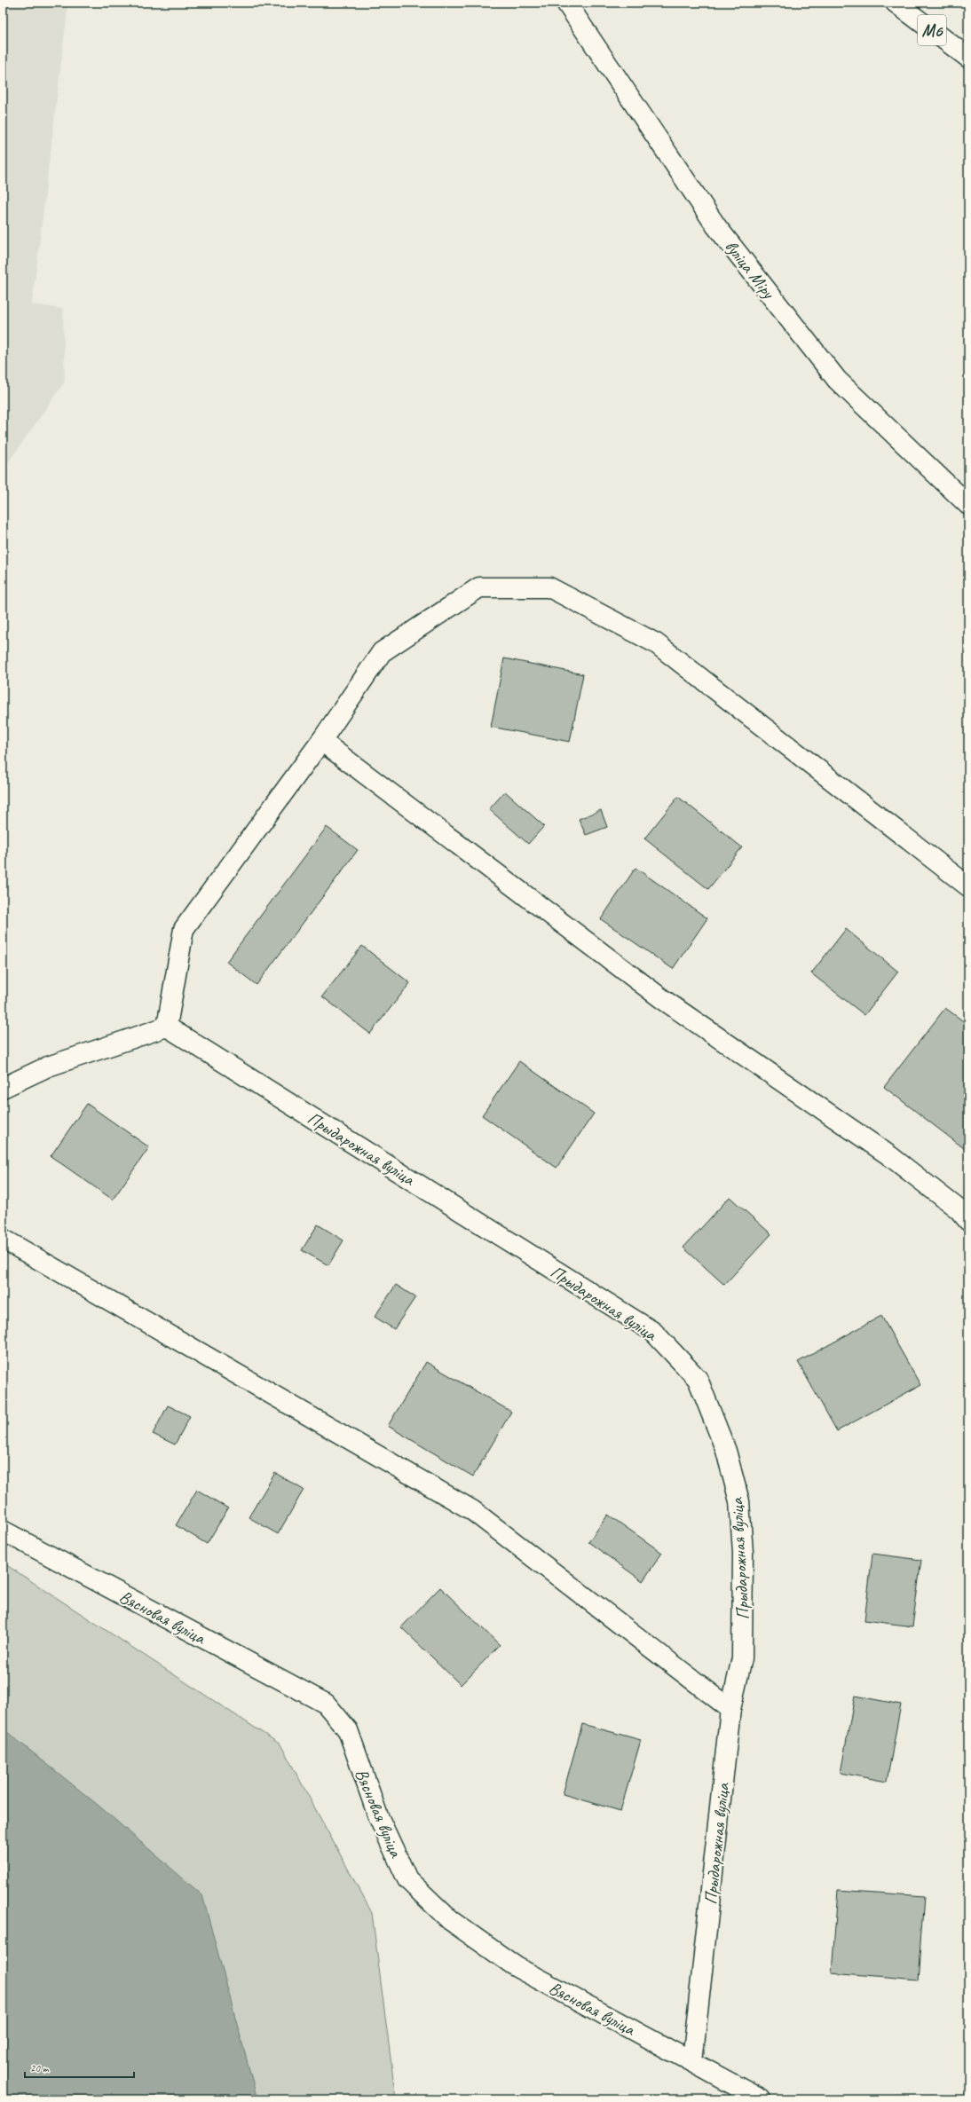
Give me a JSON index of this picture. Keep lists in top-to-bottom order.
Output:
{
  "streets": {
    "main road": [
      "М6",
      "вуліца Міру",
      "Прыдарожная вуліца",
      "Вясновая вуліца"
    ]
  },
  "crossings": [
    ["Прыдарожная вуліца", "Вясновая вуліца"]
  ],
  "scale_bar": "20 m"
}
